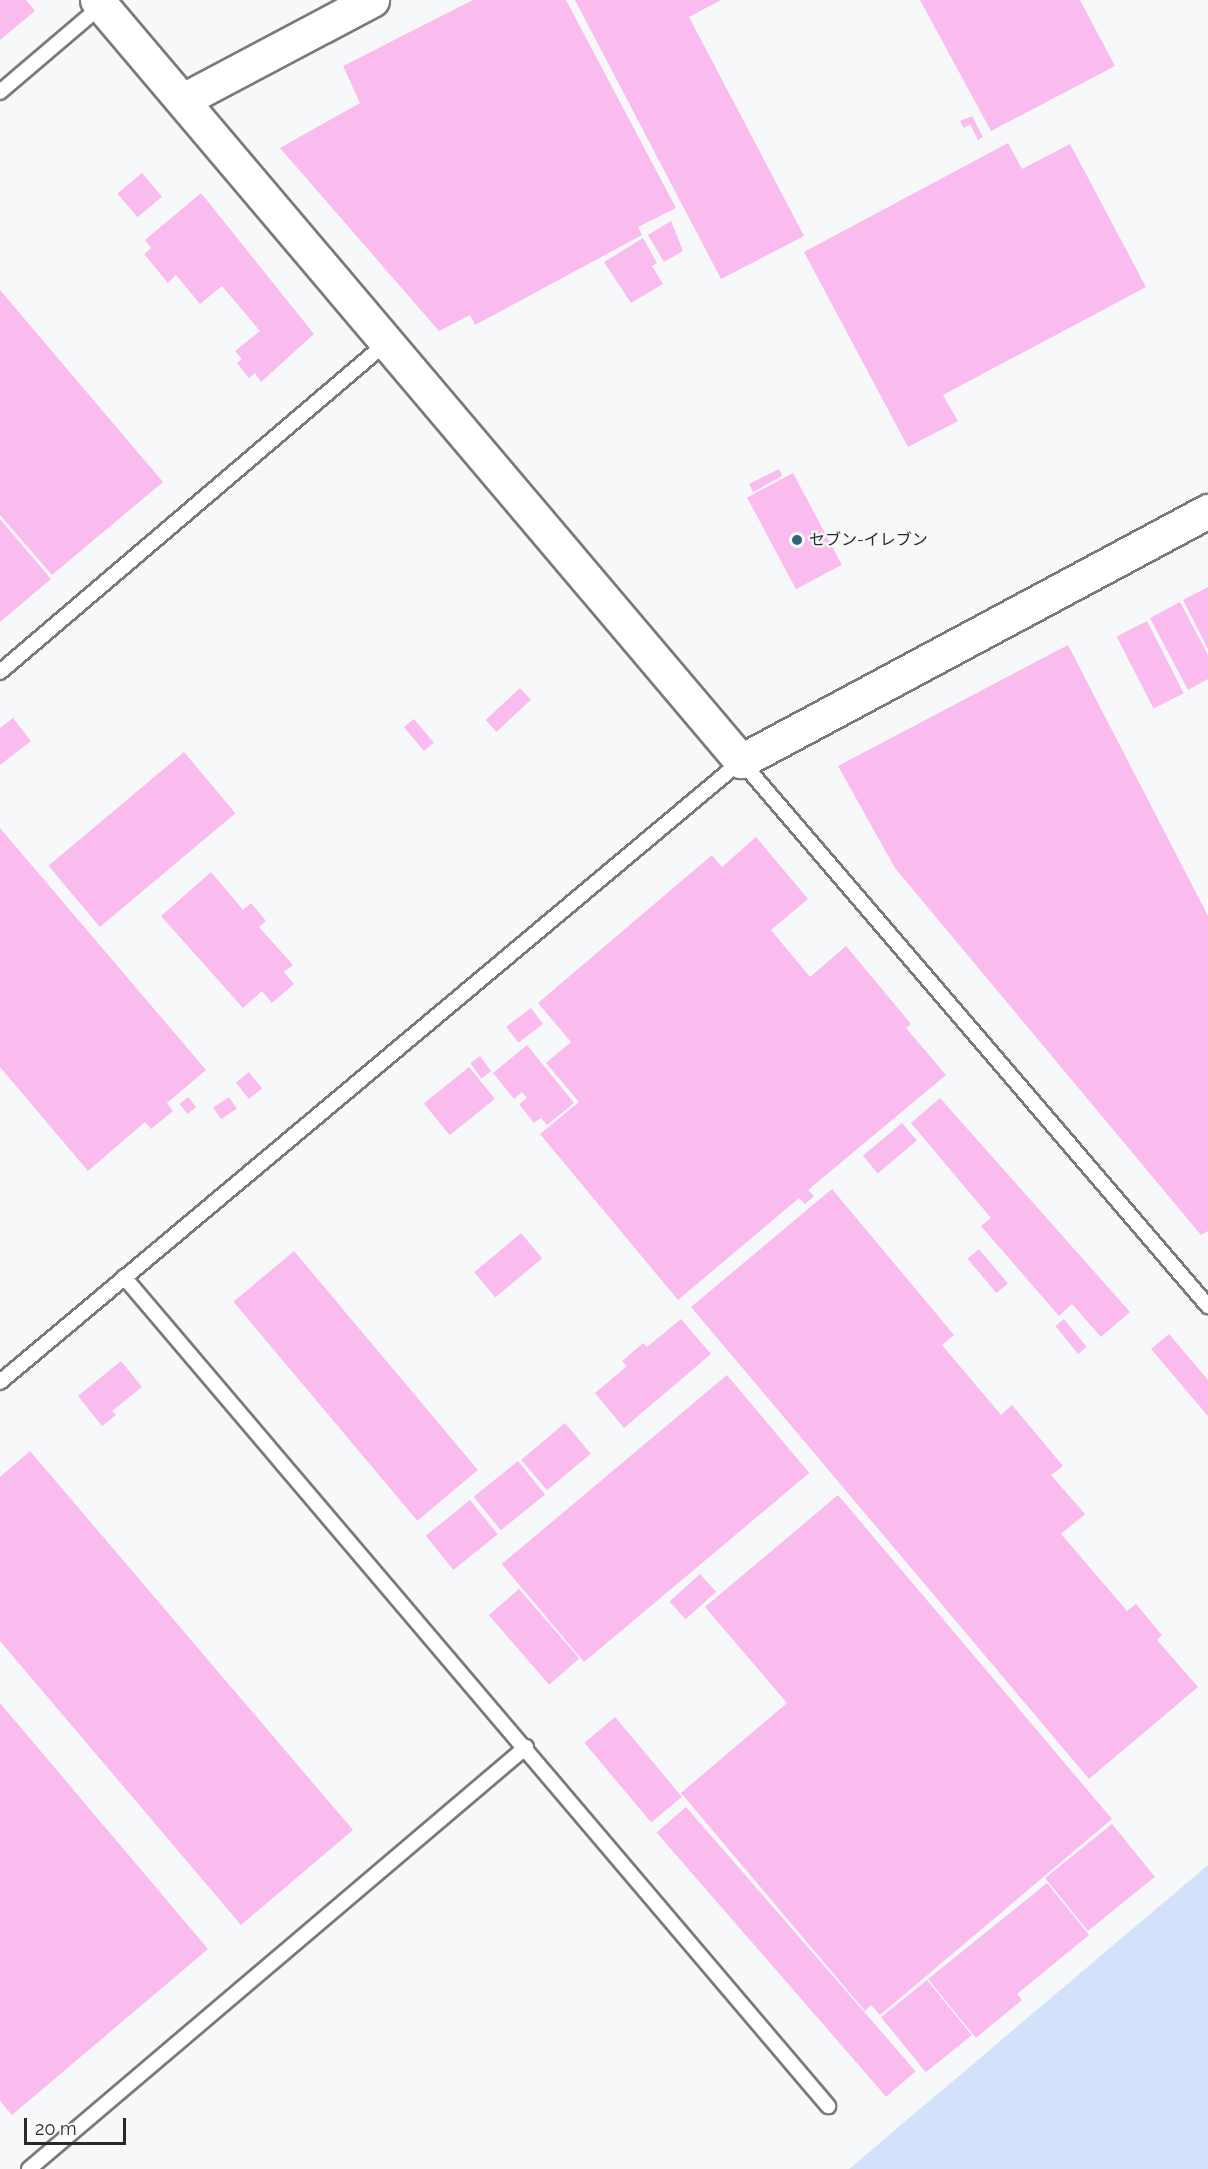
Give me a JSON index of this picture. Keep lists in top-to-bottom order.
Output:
{
  "places": ["セブン-イレブン"],
  "scale_bar": "20 m"
}
